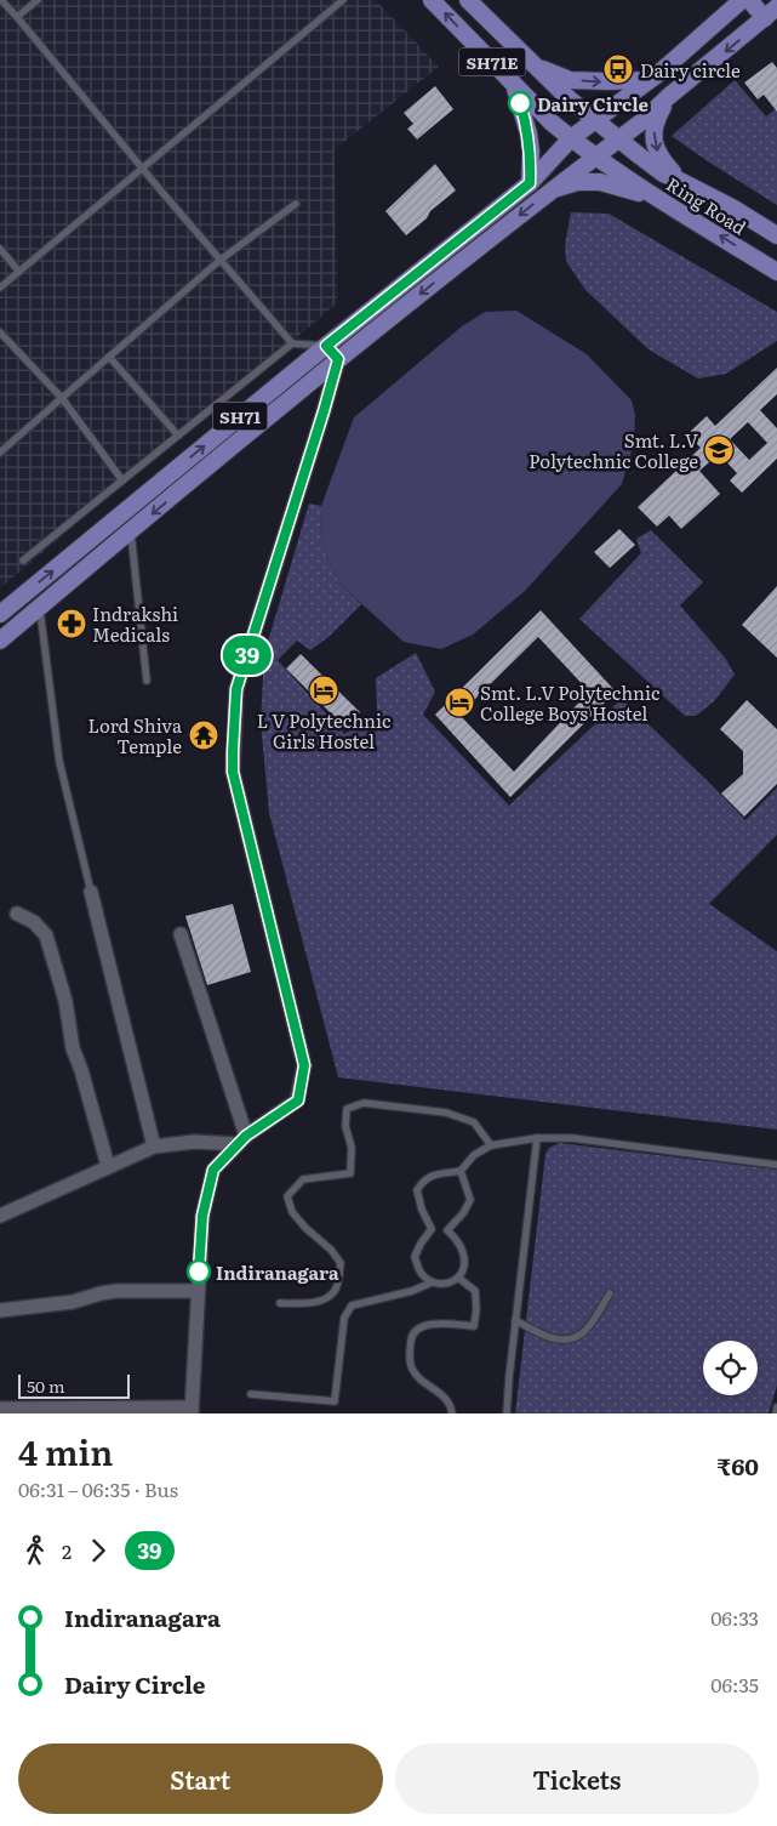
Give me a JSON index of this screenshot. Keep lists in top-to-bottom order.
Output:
{
  "streets": {
    "main road": ["SH71E", "Ring Road", "SH71"]
  },
  "crossings": [
    ["SH71E", "Ring Road"],
    ["SH71E", "SH71"],
    ["Ring Road", "SH71"]
  ],
  "places": {
    "bus stop": ["Dairy circle"],
    "other": ["Dairy Circle", "Indiranagara"],
    "school or university": ["Smt. L.V Polytechnic College"],
    "pharmacy": ["Indrakshi Medicals"],
    "hotel": ["L V Polytechnic Girls Hostel", "Smt. L.V Polytechnic College Boys Hostel"],
    "temple": ["Lord Shiva Temple"]
  },
  "lines": ["bus line 39"],
  "scale_bar": "50 m",
  "page": {
    "on_map": "39",
    "scale": "50 m",
    "heading": ["4 min", "06:31 – 06:35 · Bus", "₹60"],
    "legs": ["2", "39"],
    "list": [
      {
        "name": "Indiranagara",
        "value": "06:33"
      },
      {
        "name": "Dairy Circle",
        "value": "06:35"
      }
    ],
    "buttons": ["Start", "Tickets"]
  }
}
